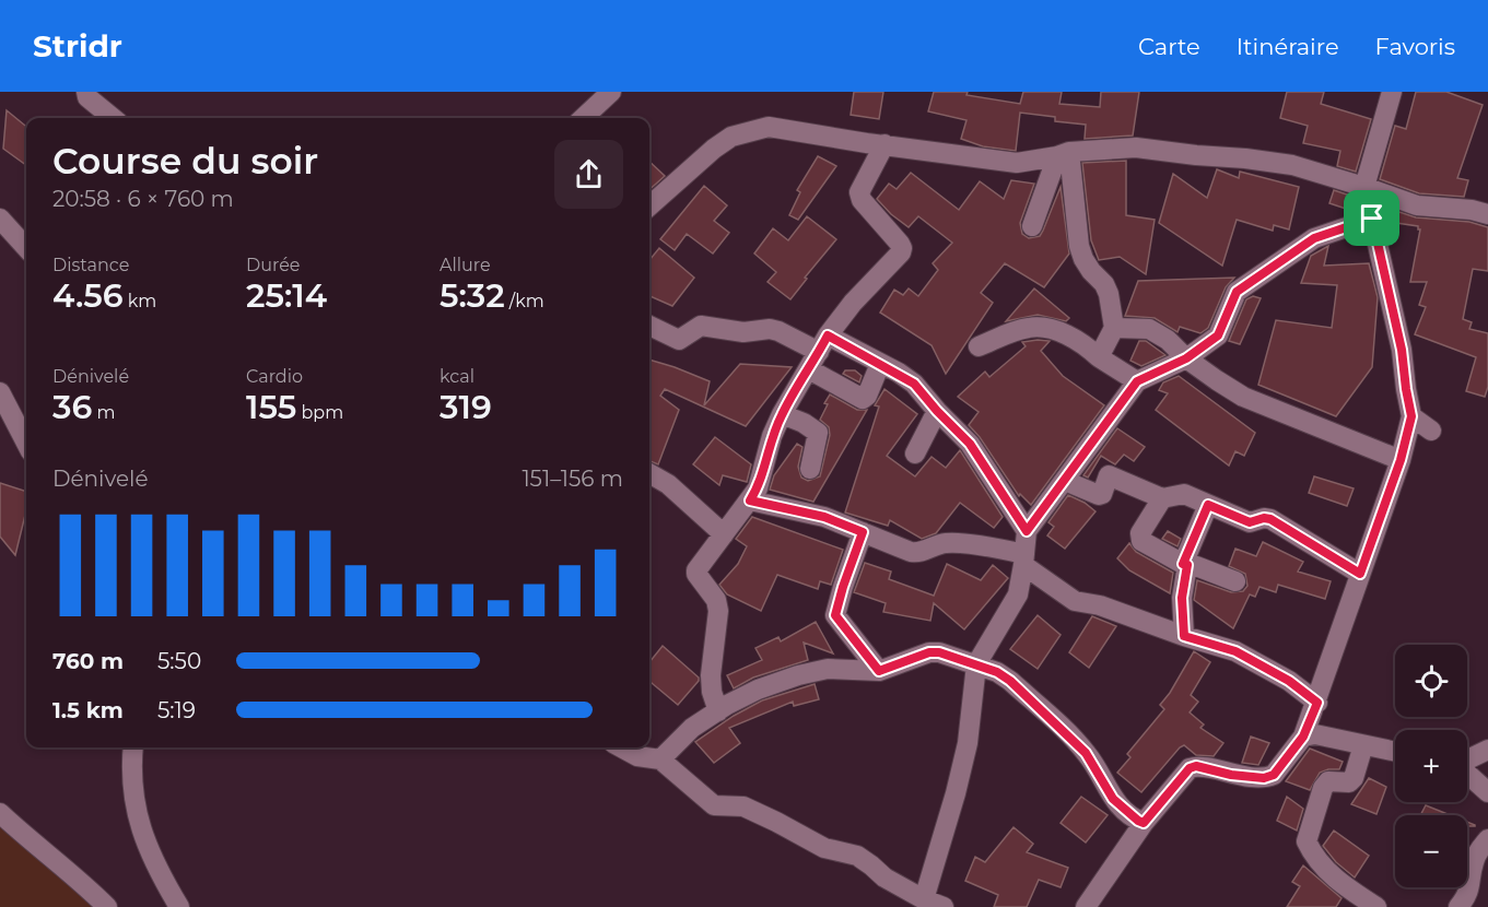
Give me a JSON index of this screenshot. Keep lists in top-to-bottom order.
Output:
{
  "page": {
    "header": "Stridr",
    "nav": ["Carte", "Itinéraire", "Favoris"],
    "heading": ["Course du soir", "20:58 · 6 × 760 m"],
    "stats": [
      ["Distance", "4.56 km"],
      ["Durée", "25:14"],
      ["Allure", "5:32 /km"],
      ["Dénivelé", "36 m"],
      ["Cardio", "155 bpm"],
      ["kcal", "319"]
    ],
    "chart": ["Dénivelé", "151–156 m"],
    "list": [
      {
        "name": "760 m",
        "note": "5:50"
      },
      {
        "name": "1.5 km",
        "note": "5:19"
      }
    ],
    "map_buttons": ["+", "−"]
  }
}
